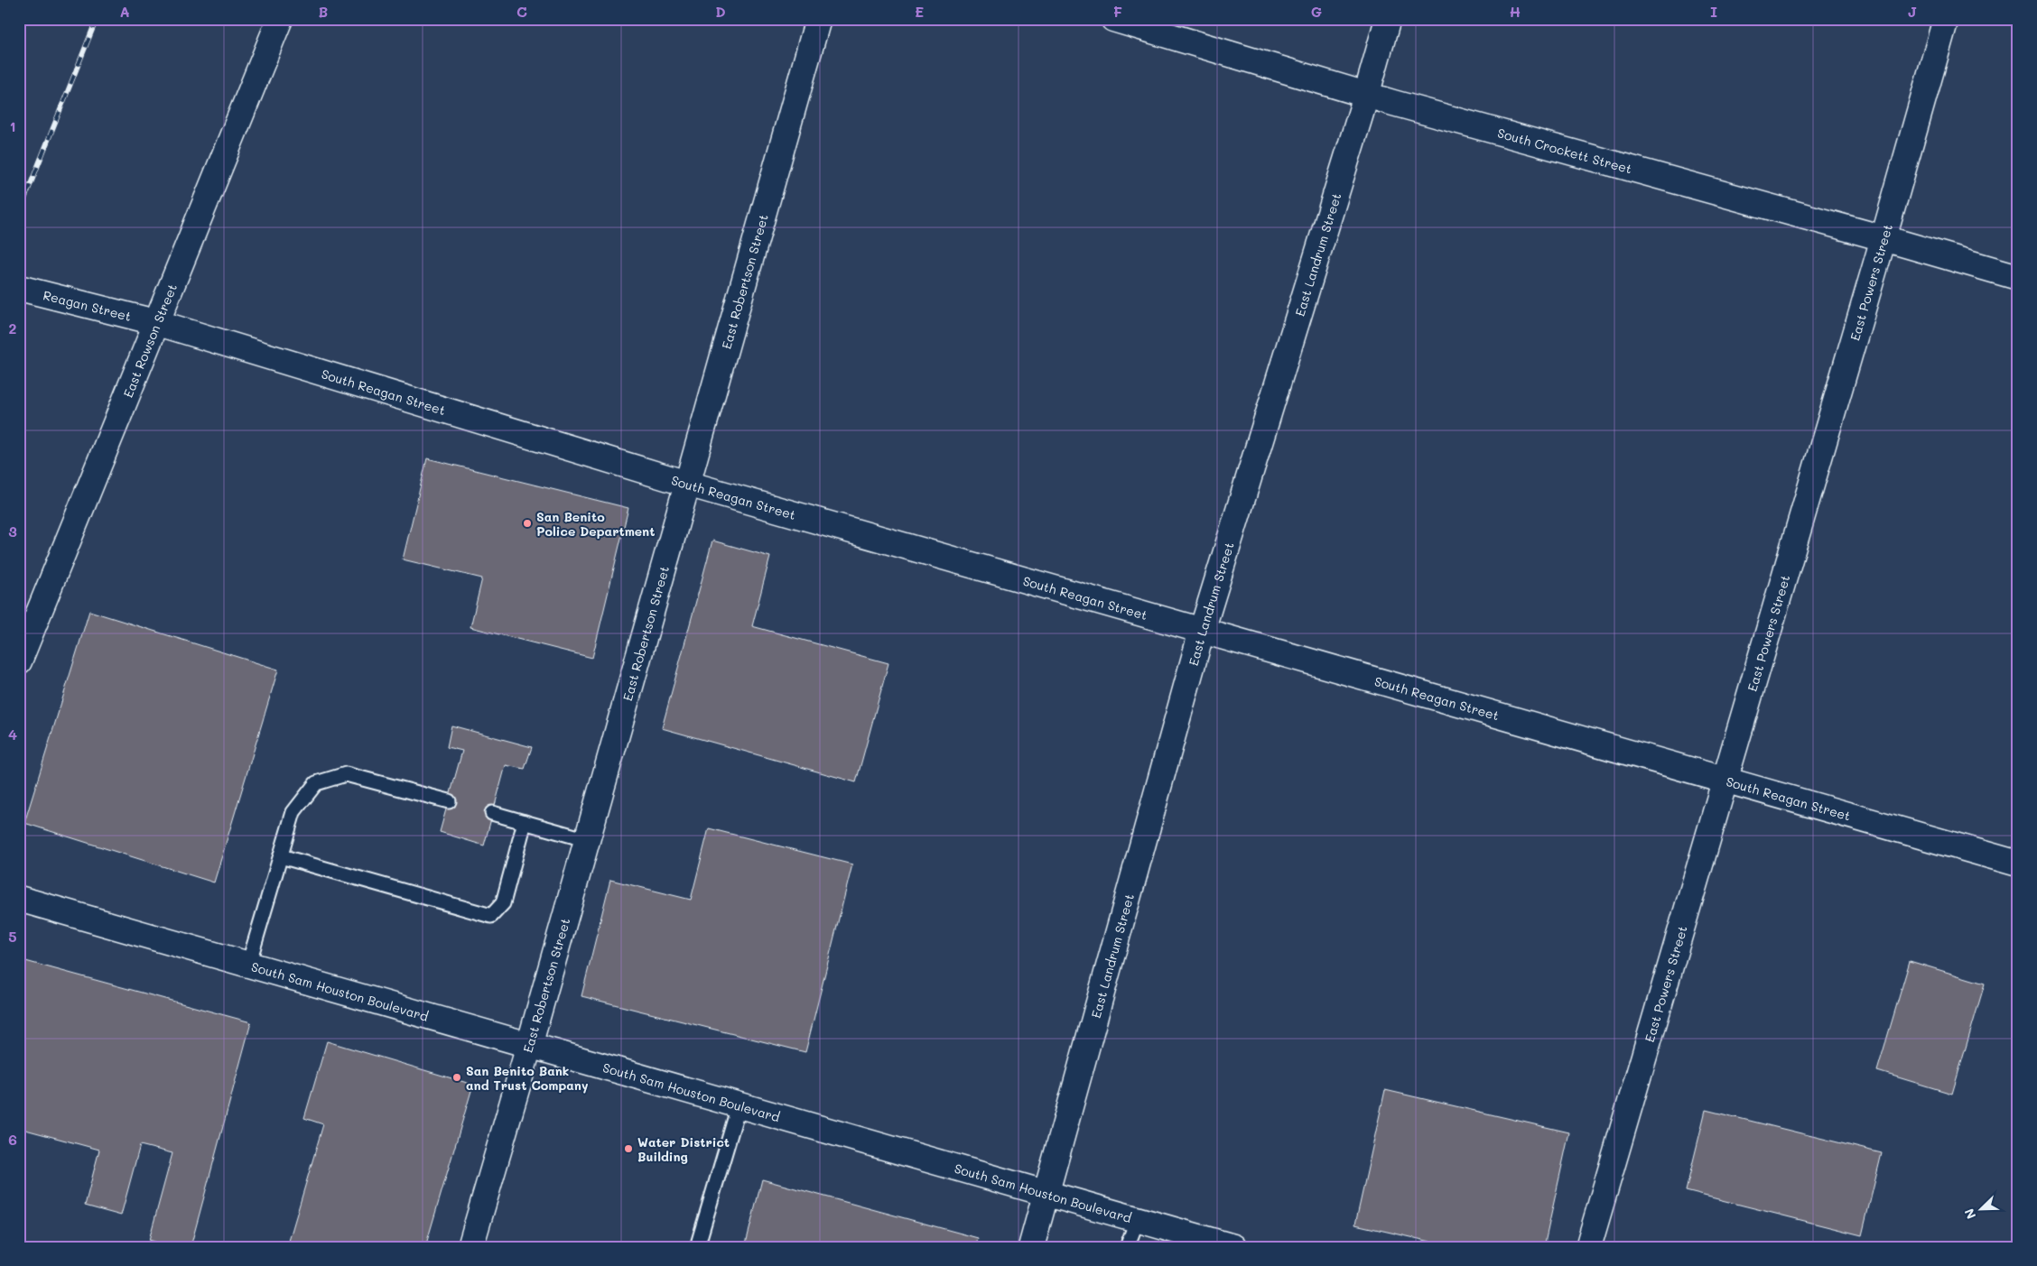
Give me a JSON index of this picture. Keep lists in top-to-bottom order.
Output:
{
  "streets": {
    "street": [
      "South Crockett Street",
      "East Landrum Street",
      "East Robertson Street",
      "East Powers Street",
      "Reagan Street",
      "East Rowson Street",
      "South Reagan Street",
      "South Sam Houston Boulevard"
    ]
  },
  "crossings": [
    ["South Crockett Street", "East Landrum Street"],
    ["South Crockett Street", "East Powers Street"],
    ["East Landrum Street", "South Reagan Street"],
    ["East Landrum Street", "South Sam Houston Boulevard"],
    ["East Robertson Street", "South Reagan Street"],
    ["East Robertson Street", "South Sam Houston Boulevard"],
    ["East Powers Street", "South Reagan Street"],
    ["Reagan Street", "East Rowson Street"],
    ["Reagan Street", "South Reagan Street"],
    ["East Rowson Street", "South Reagan Street"]
  ],
  "places": ["San Benito Police Department", "San Benito Bank and Trust Company", "Water District Building"],
  "north": "bottom left",
  "grid": {
    "columns": [
      "A",
      "B",
      "C",
      "D",
      "E",
      "F",
      "G",
      "H",
      "I",
      "J"
    ],
    "rows": [
      "1",
      "2",
      "3",
      "4",
      "5",
      "6"
    ]
  }
}
